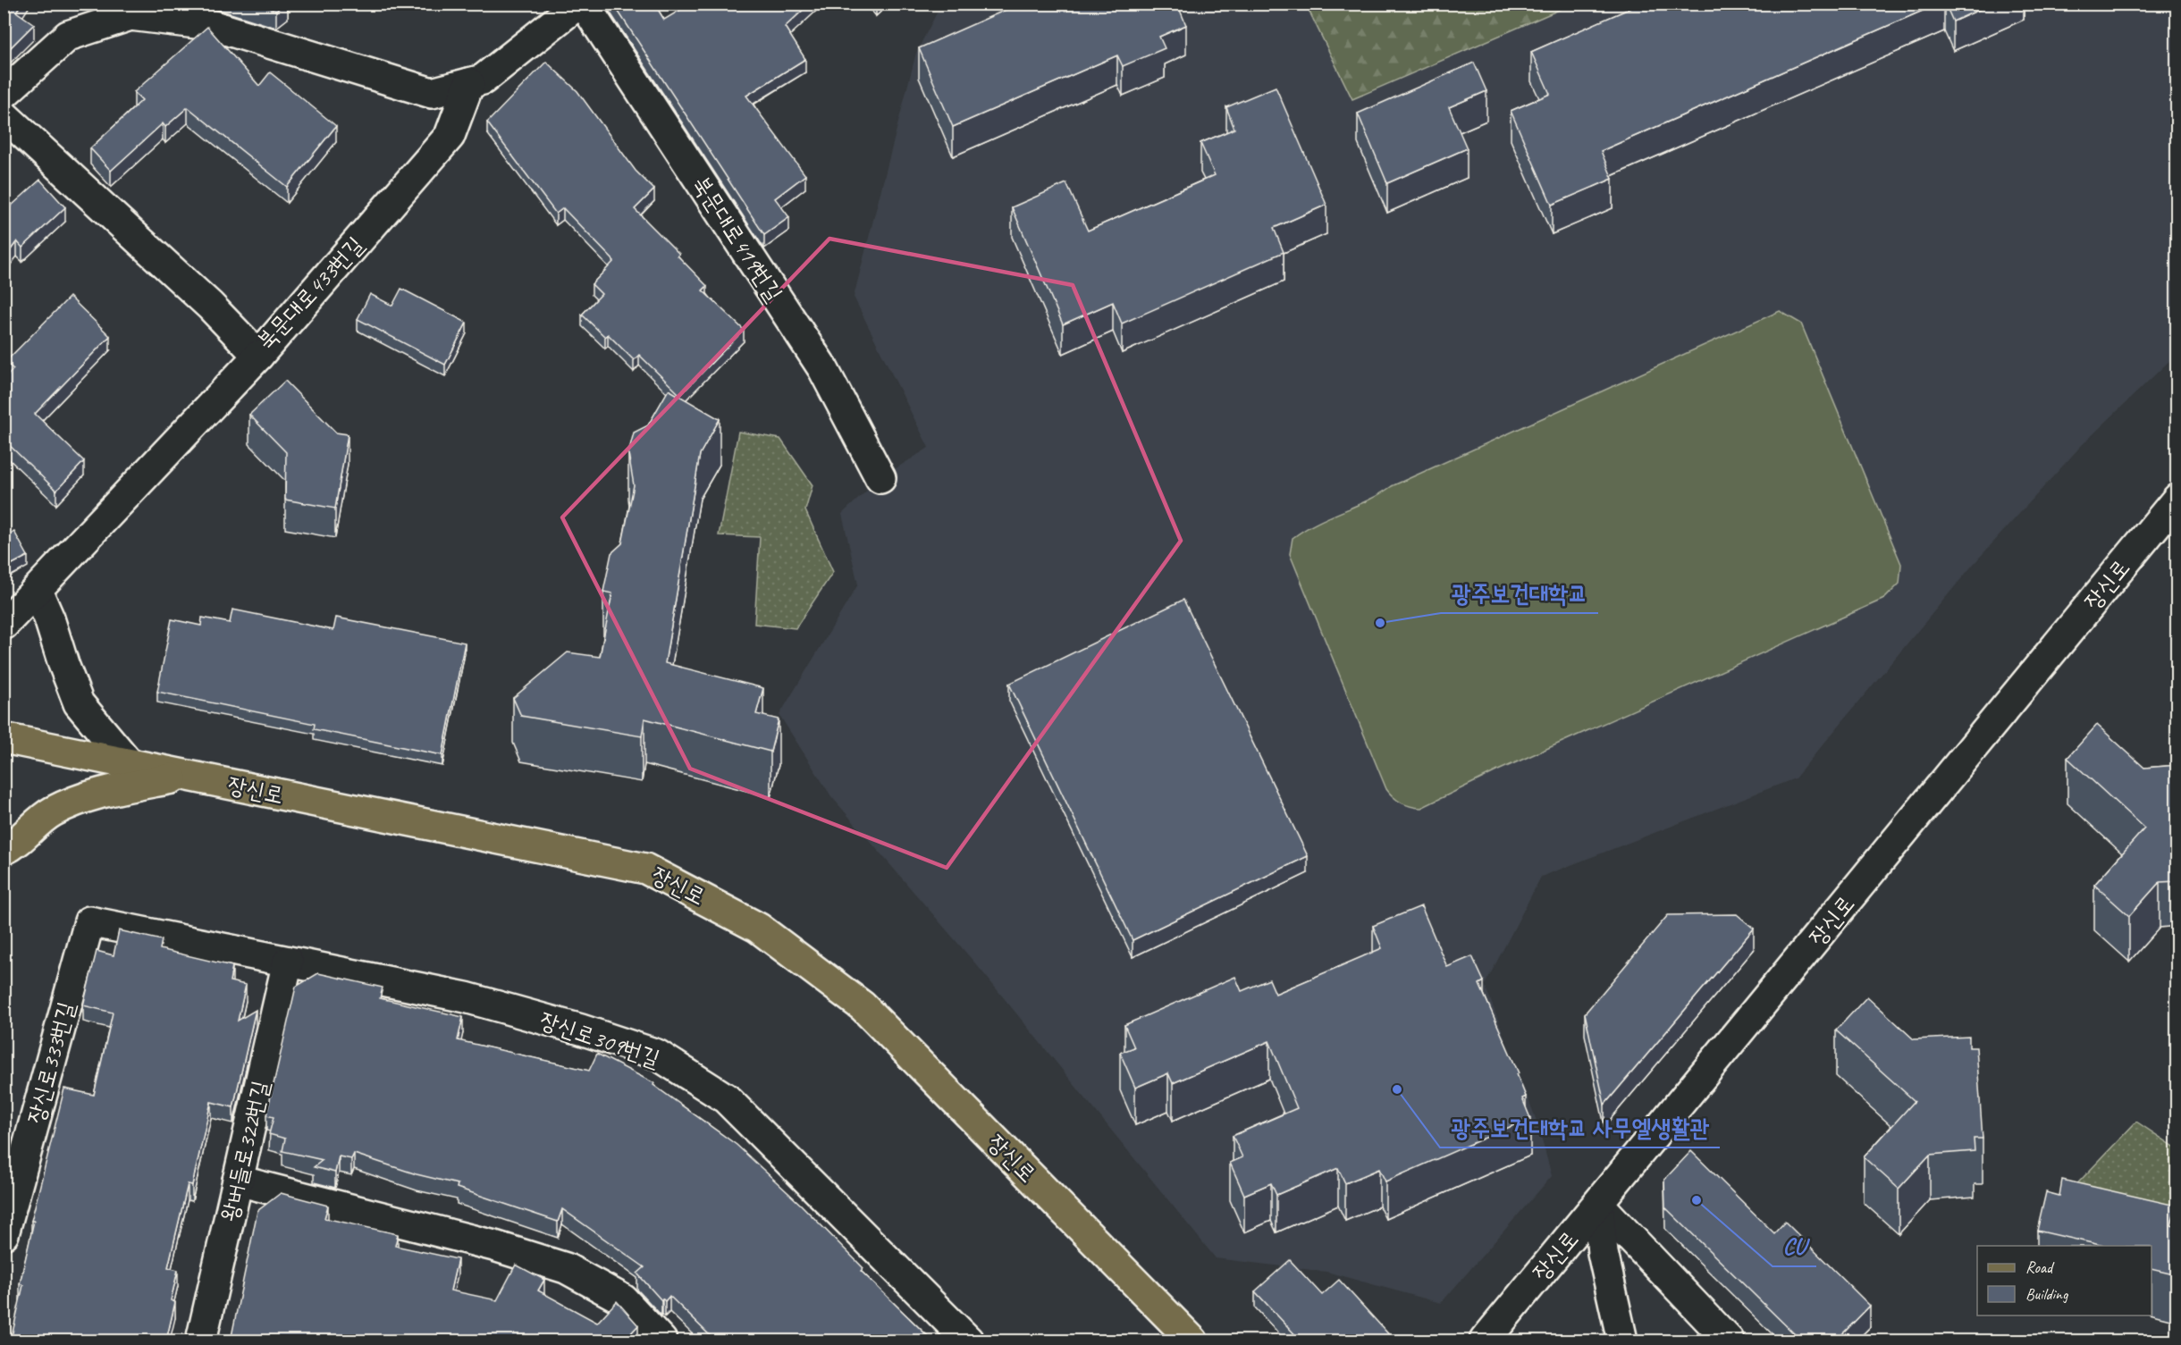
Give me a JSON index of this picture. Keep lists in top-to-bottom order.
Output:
{
  "streets": {
    "main road": ["장신로"],
    "street": [
      "북문대로419번길",
      "북문대로433번길",
      "장신로309번길",
      "장신로333번길",
      "왕버들로322번길"
    ]
  },
  "crossings": [
    ["장신로309번길", "장신로333번길"],
    ["장신로309번길", "왕버들로322번길"]
  ],
  "places": ["광주보건대학교", "광주보건대학교 사무엘생활관", "CU"],
  "legend": ["Road", "Building"]
}
